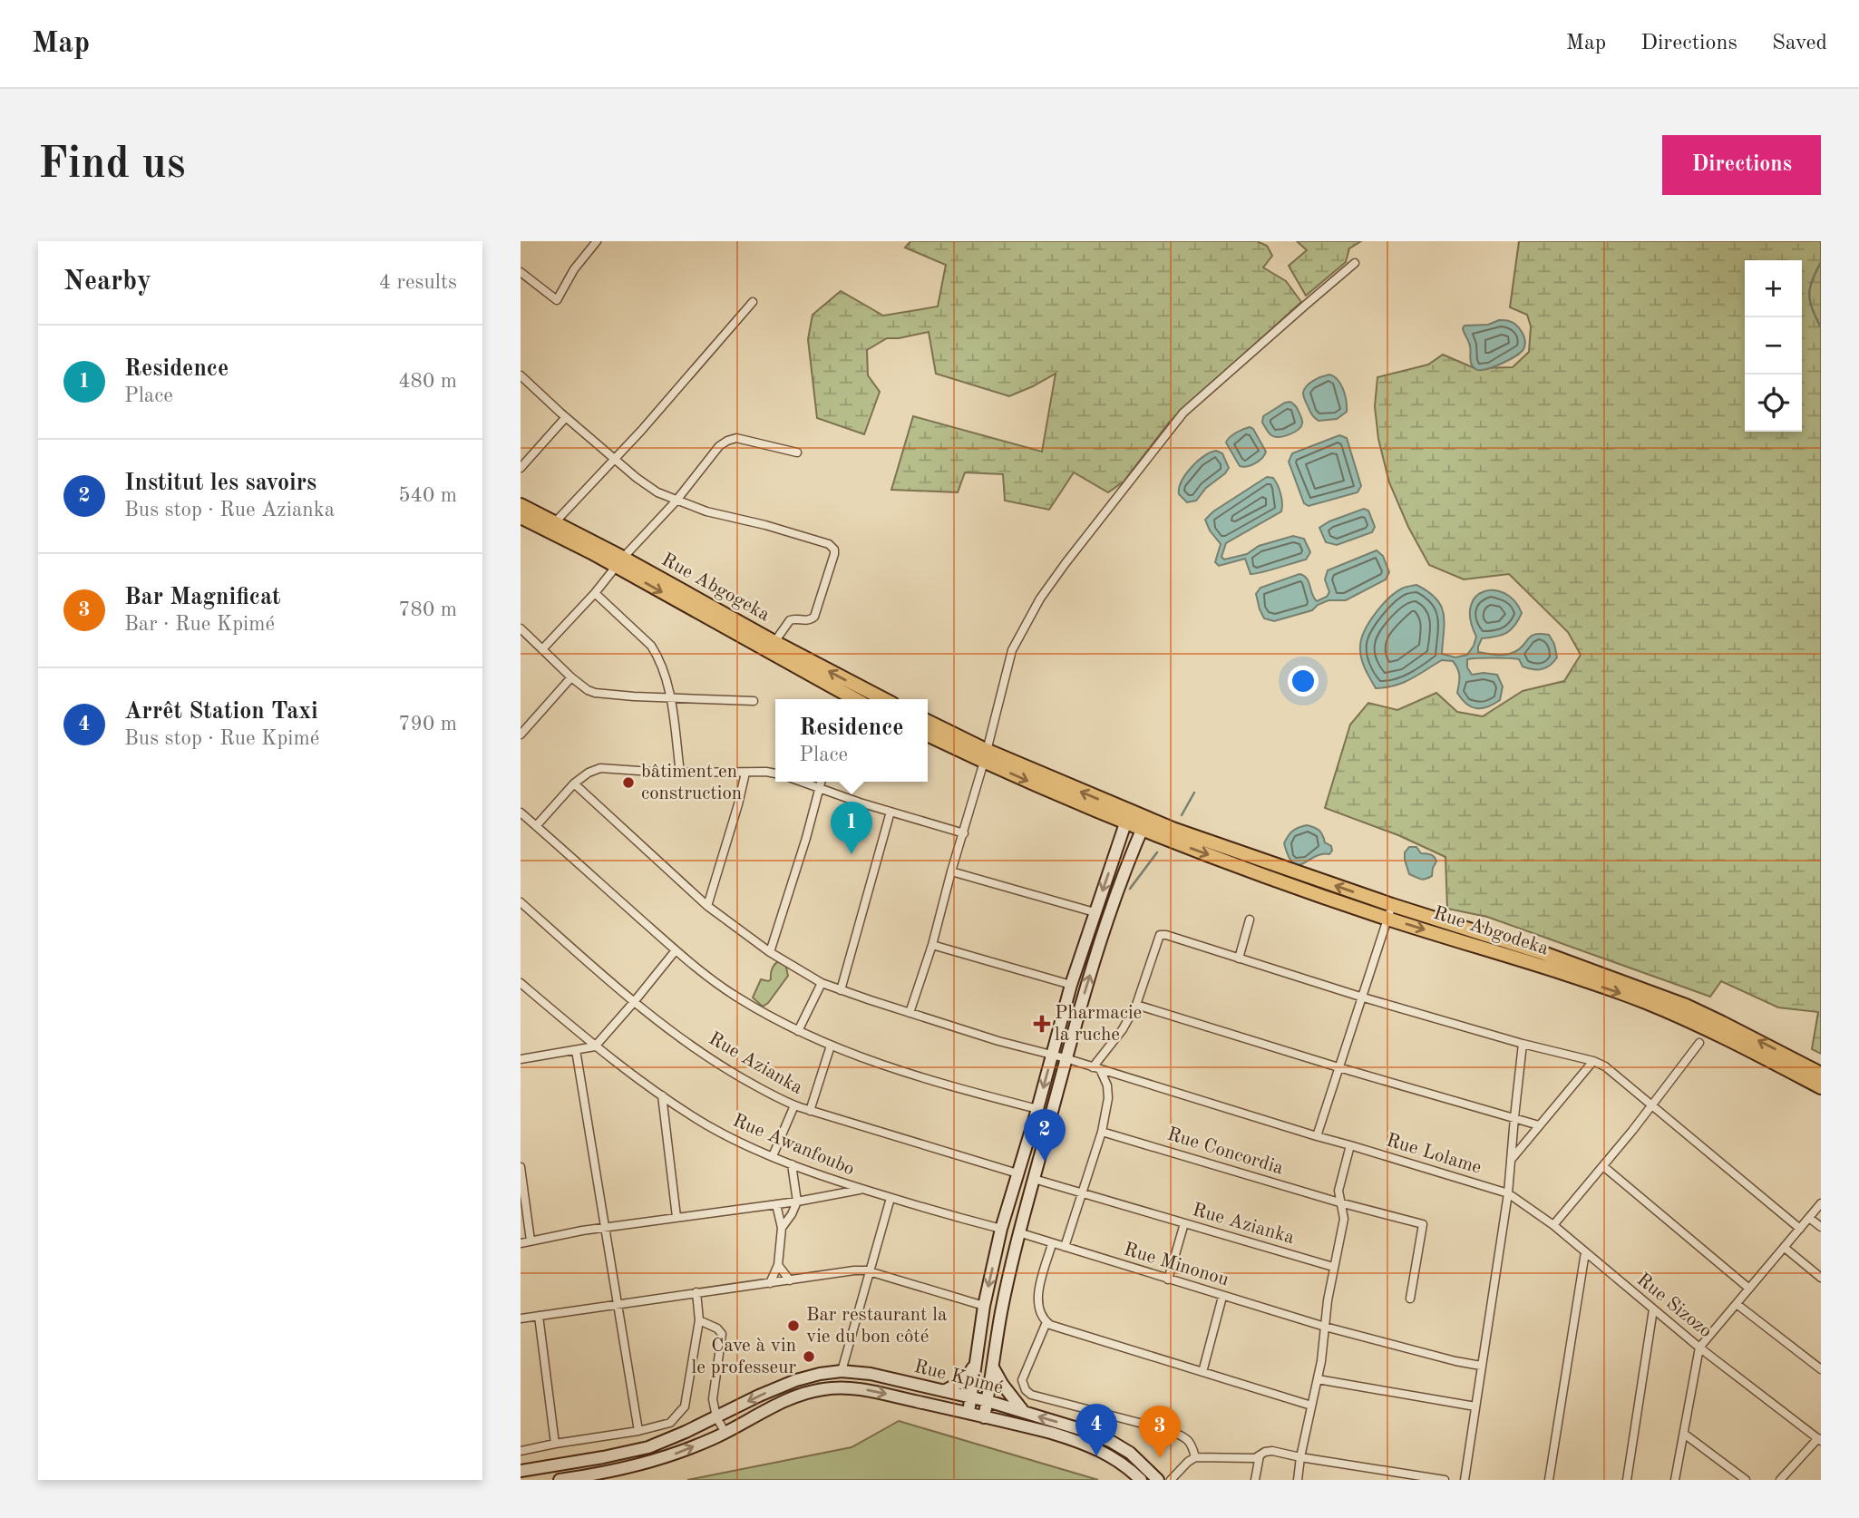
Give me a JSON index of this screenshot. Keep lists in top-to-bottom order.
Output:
{
  "streets": {
    "main road": ["Rue Abgogeka", "Rue Abgodeka", "Rue Kpimé"],
    "street": [
      "Rue Azianka",
      "Rue Awanfoubo",
      "Rue Concordia",
      "Rue Lolame",
      "Rue Minonou",
      "Rue Sizozo"
    ]
  },
  "crossings": [
    ["Rue Lolame", "Rue Sizozo"]
  ],
  "places": {
    "other": ["bâtiment en construction", "Bar restaurant la vie du bon côté", "Cave à vin le professeur"],
    "health": ["Pharmacie la ruche"]
  },
  "page": {
    "header": "Map",
    "nav": ["Map", "Directions", "Saved"],
    "buttons": "Directions",
    "title": "Find us",
    "heading": ["Nearby", "4 results"],
    "map_buttons": ["+", "−"],
    "list": [
      {
        "mark": "1",
        "name": "Residence",
        "note": "Place",
        "value": "480 m"
      },
      {
        "mark": "2",
        "name": "Institut les savoirs",
        "note": "Bus stop · Rue Azianka",
        "value": "540 m"
      },
      {
        "mark": "3",
        "name": "Bar Magnificat",
        "note": "Bar · Rue Kpimé",
        "value": "780 m"
      },
      {
        "mark": "4",
        "name": "Arrêt Station Taxi",
        "note": "Bus stop · Rue Kpimé",
        "value": "790 m"
      }
    ],
    "popup": ["Residence", "Place"],
    "pins": [
      "1",
      "2",
      "4",
      "3"
    ]
  }
}
